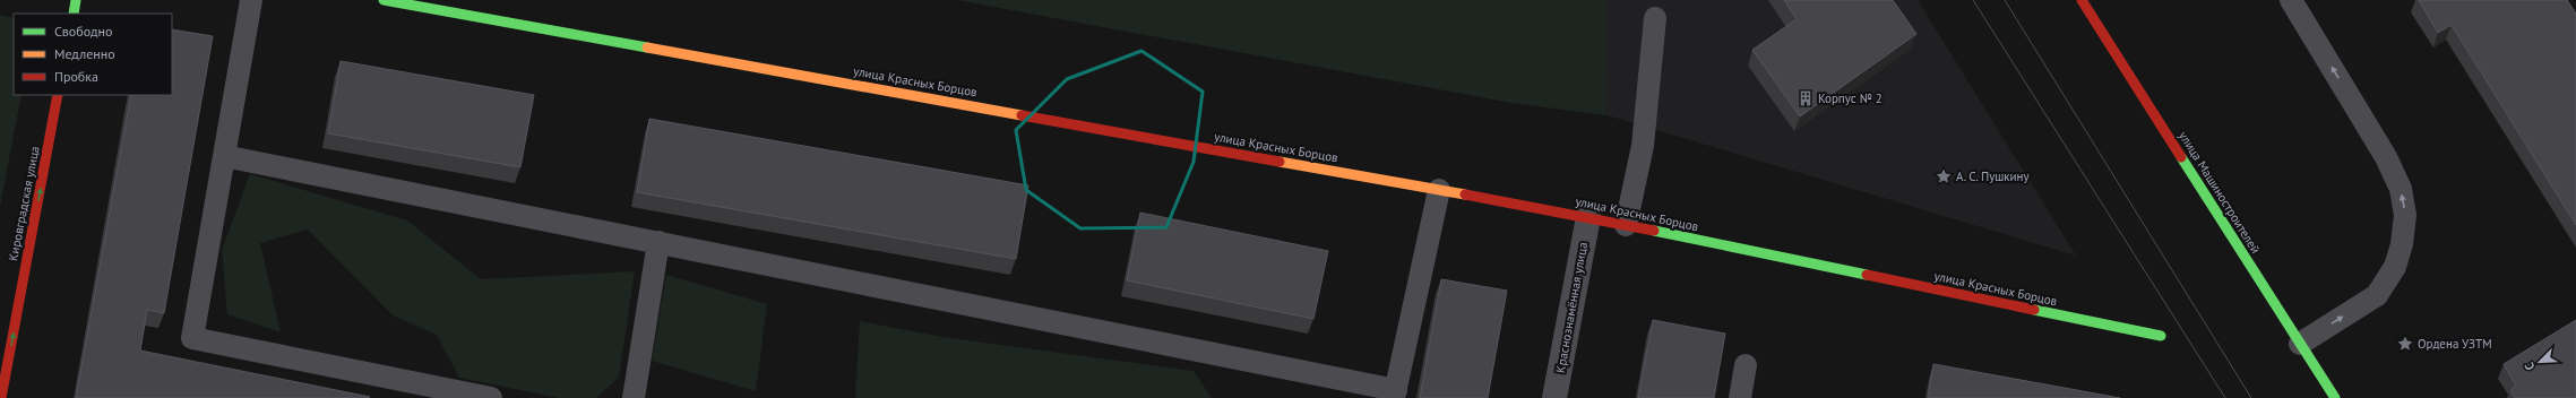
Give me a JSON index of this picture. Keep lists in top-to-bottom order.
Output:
{
  "streets": {
    "street": [
      "улица Красных Борцов",
      "улица Машиностроителей",
      "Кировградская улица",
      "Краснознамённая улица"
    ]
  },
  "crossings": [
    ["улица Красных Борцов", "Краснознамённая улица"]
  ],
  "one_way": ["Кировградская улица"],
  "places": {
    "building": ["Корпус № 2"],
    "place": ["А. С. Пушкину", "Ордена УЗТМ"]
  },
  "legend": ["Свободно", "Медленно", "Пробка"],
  "north": "bottom left"
}
